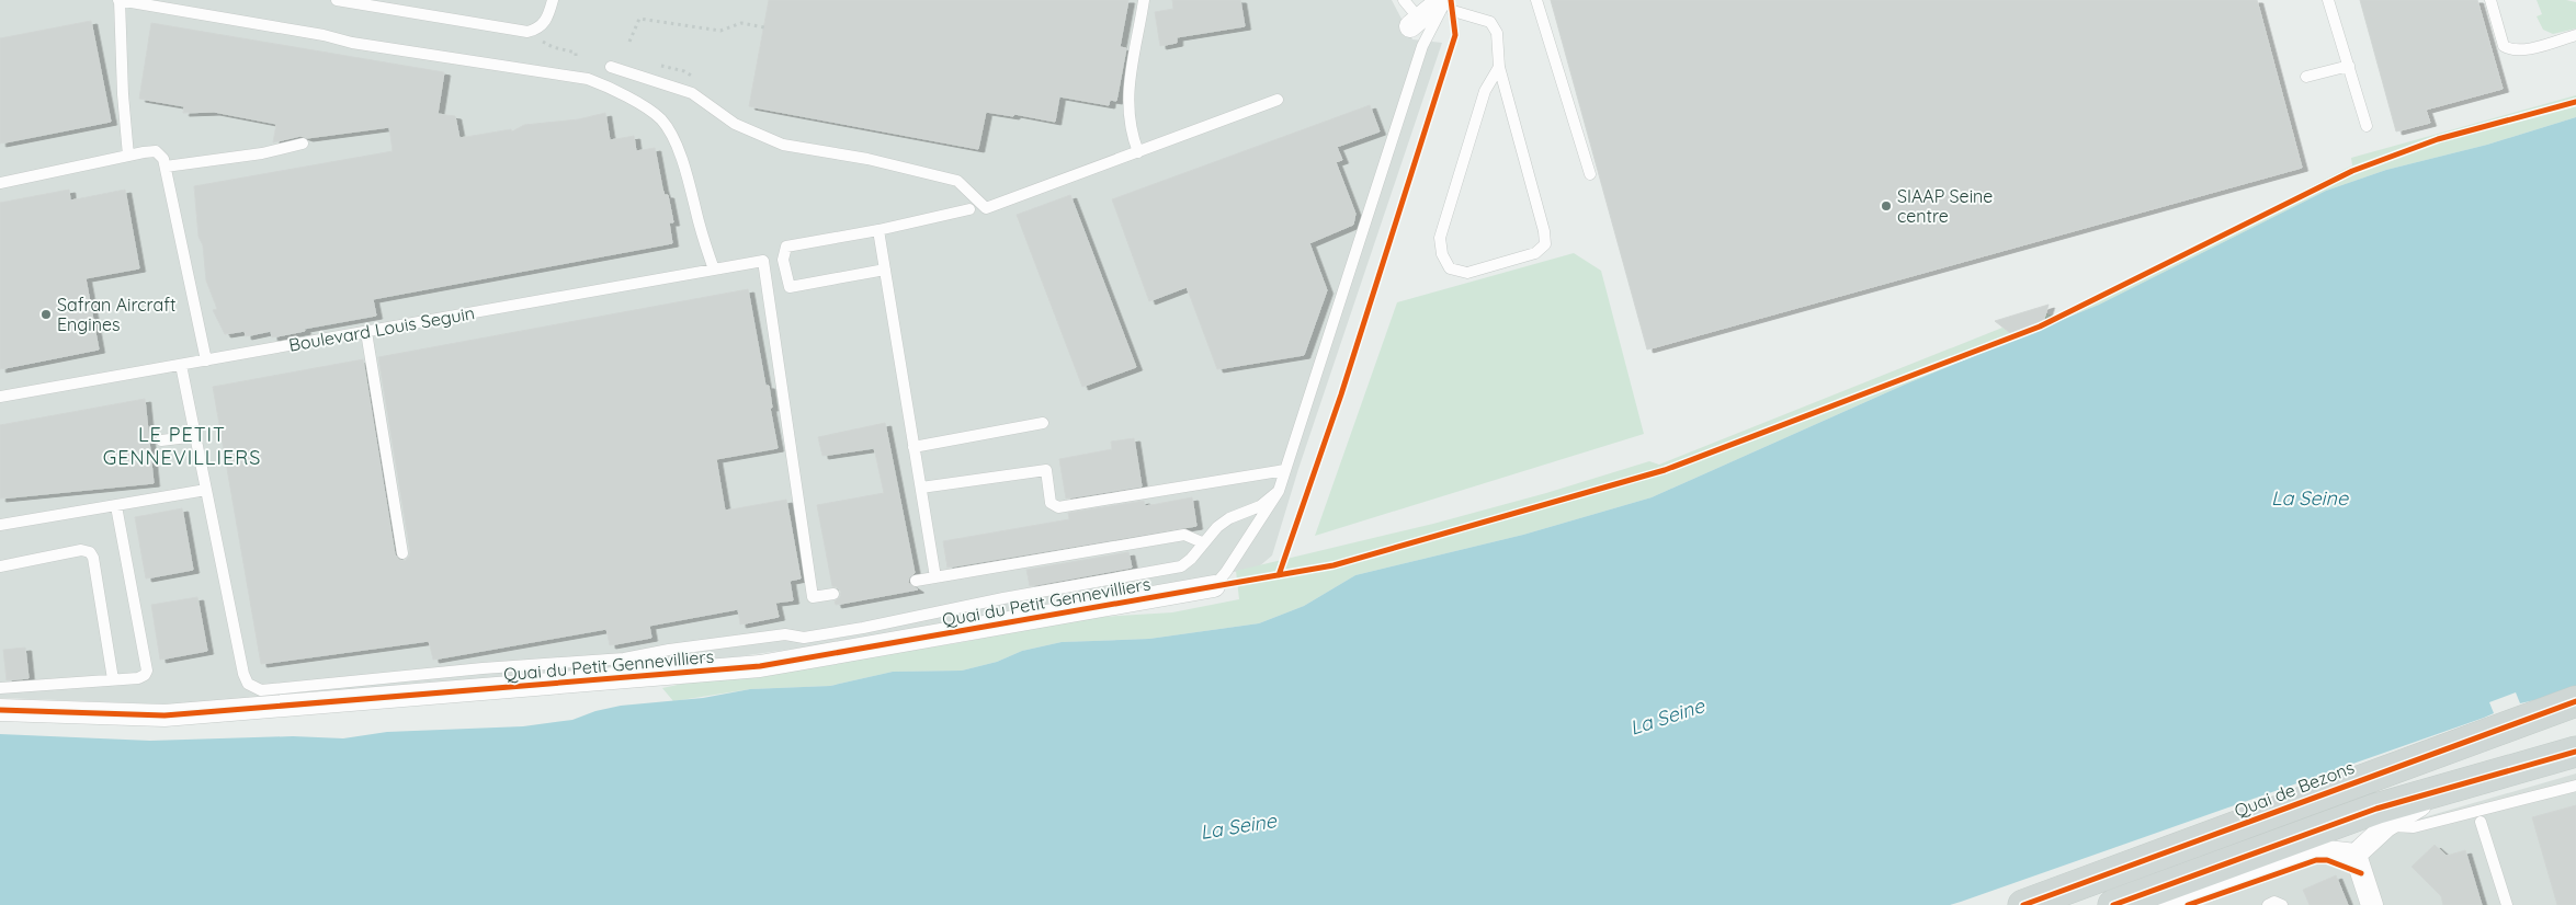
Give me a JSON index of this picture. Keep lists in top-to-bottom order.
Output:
{
  "streets": {
    "main road": ["Quai de Bezons"],
    "street": ["Quai du Petit Gennevilliers"],
    "lane": ["Boulevard Louis Seguin"]
  },
  "districts": ["LE PETIT GENNEVILLIERS"],
  "water": ["La Seine"],
  "places": ["SIAAP Seine centre", "Safran Aircraft Engines"]
}
